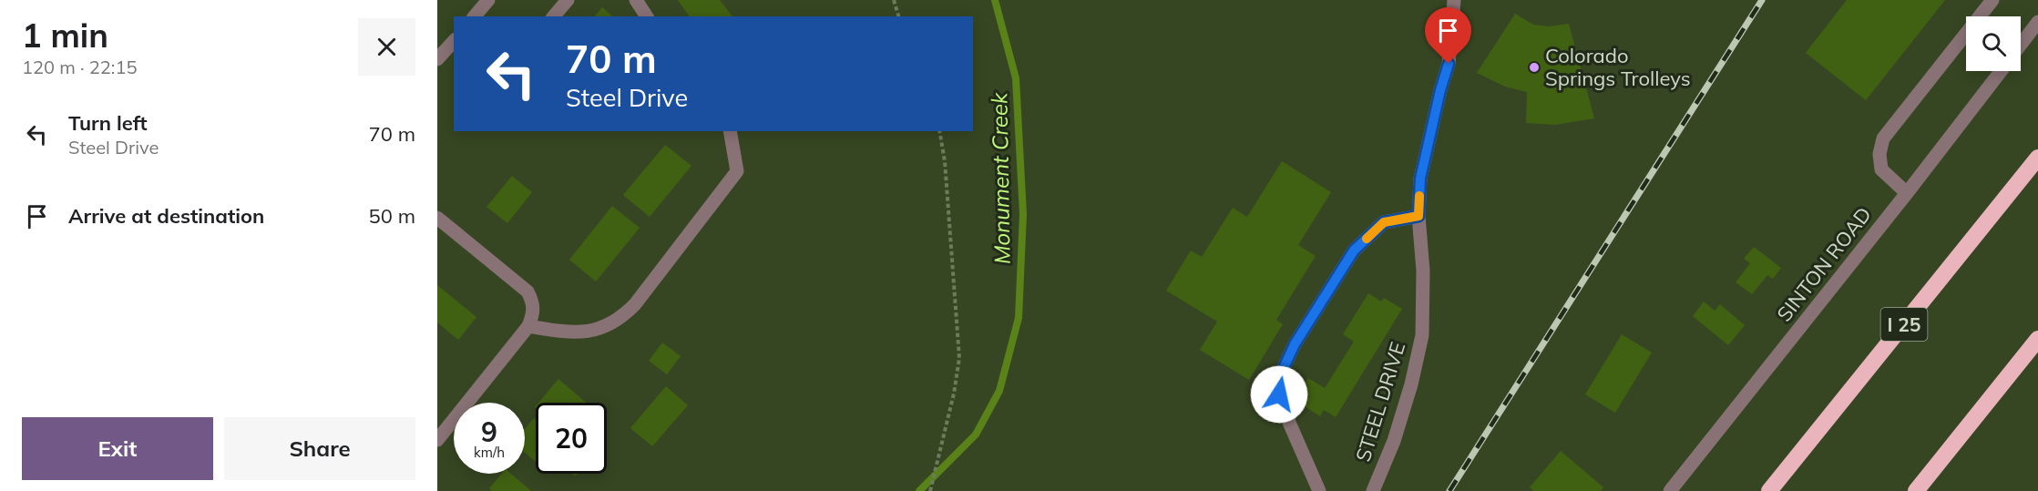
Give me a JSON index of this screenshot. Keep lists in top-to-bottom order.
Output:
{
  "streets": {
    "highway": ["I 25"],
    "street": ["SINTON ROAD", "STEEL DRIVE"]
  },
  "water": ["Monument Creek"],
  "places": ["Colorado Springs Trolleys"],
  "page": {
    "heading": ["1 min", "120 m · 22:15"],
    "turn": ["70 m", "Steel Drive"],
    "list": [
      {
        "name": "Turn left",
        "note": "Steel Drive",
        "value": "70 m"
      },
      {
        "name": "Arrive at destination",
        "value": "50 m"
      }
    ],
    "speed": "9 km/h",
    "limit": "20",
    "buttons": ["Exit", "Share"]
  }
}
